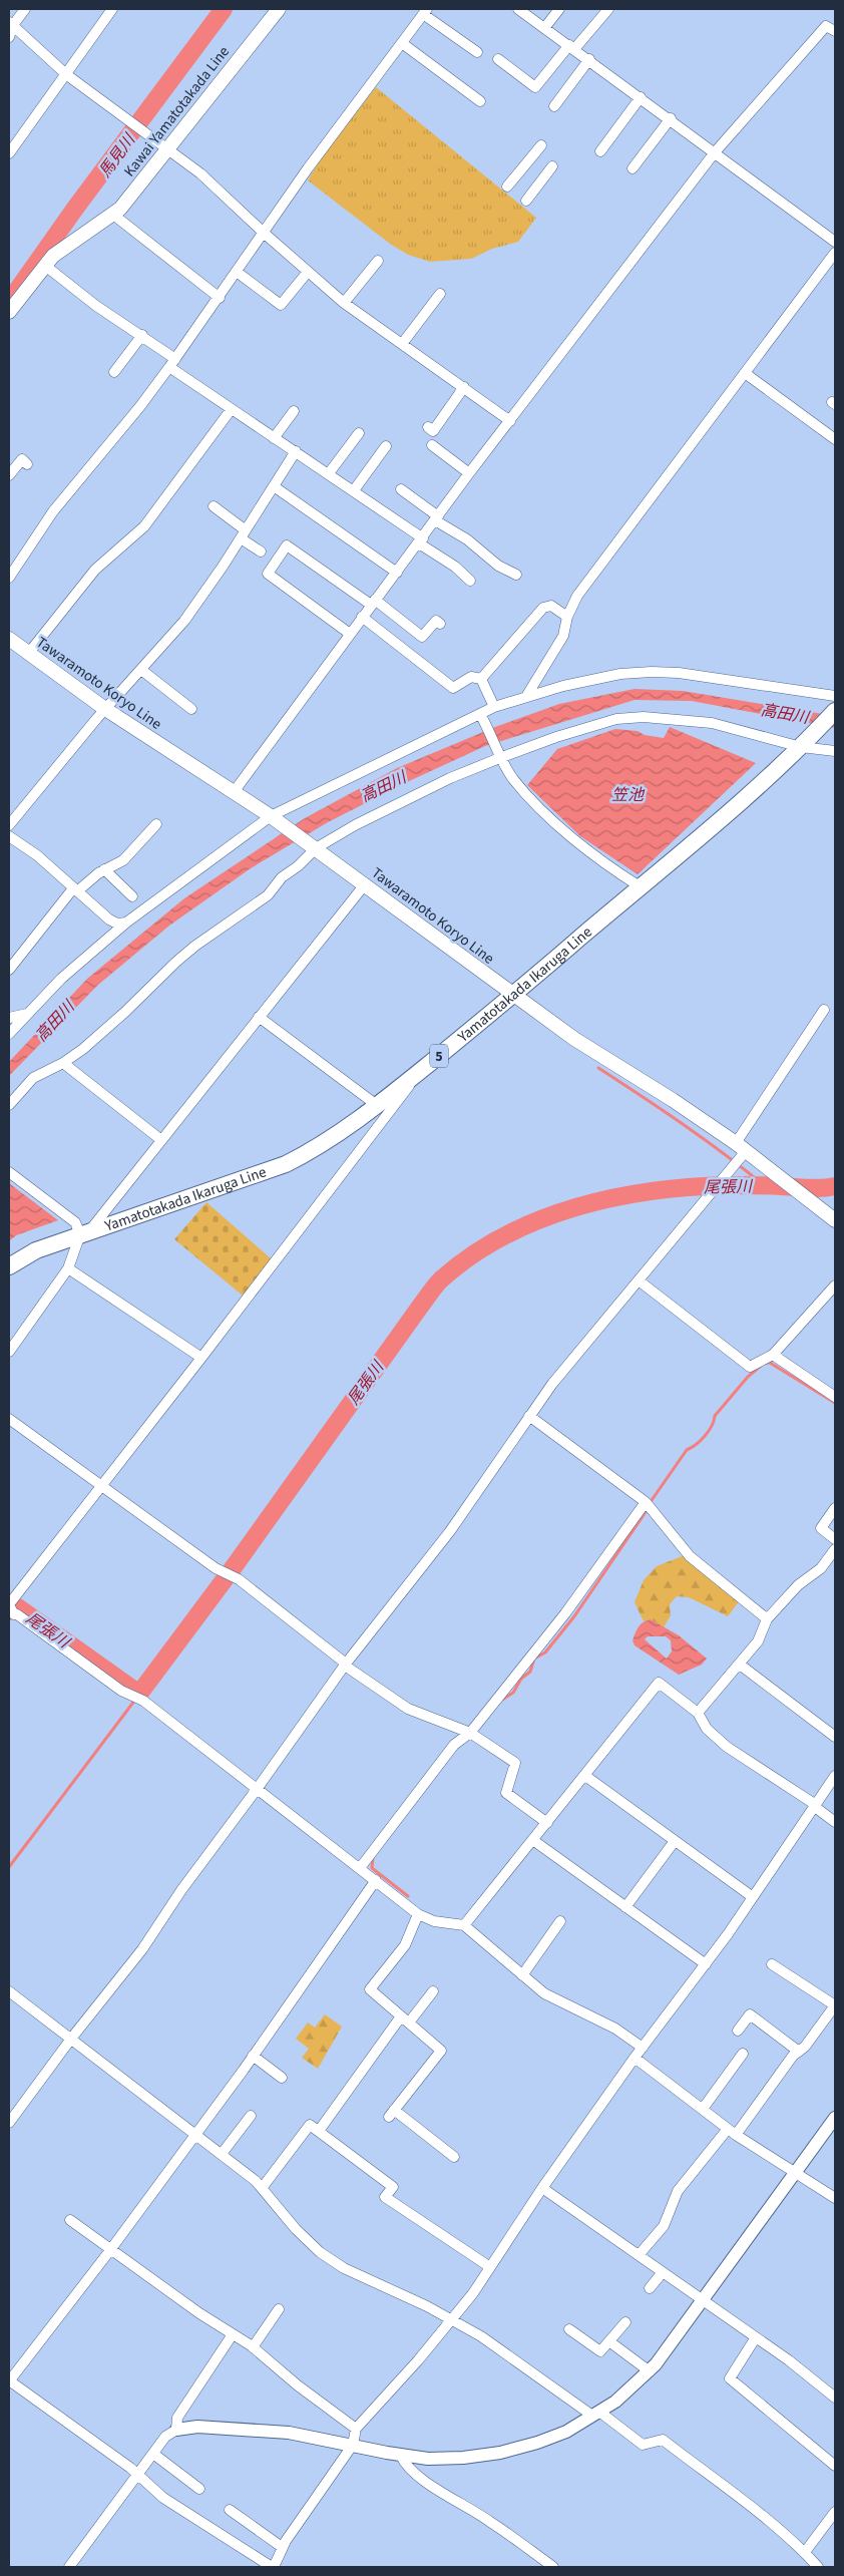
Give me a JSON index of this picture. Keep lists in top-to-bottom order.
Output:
{
  "streets": {
    "main road": [
      "Kawai Yamatotakada Line",
      "Tawaramoto Koryo Line",
      "Yamatotakada Ikaruga Line",
      "5"
    ]
  },
  "crossings": [
    ["Tawaramoto Koryo Line", "Yamatotakada Ikaruga Line"]
  ],
  "water": [
    "馬見川",
    "高田川",
    "笠池",
    "尾張川"
  ]
}
